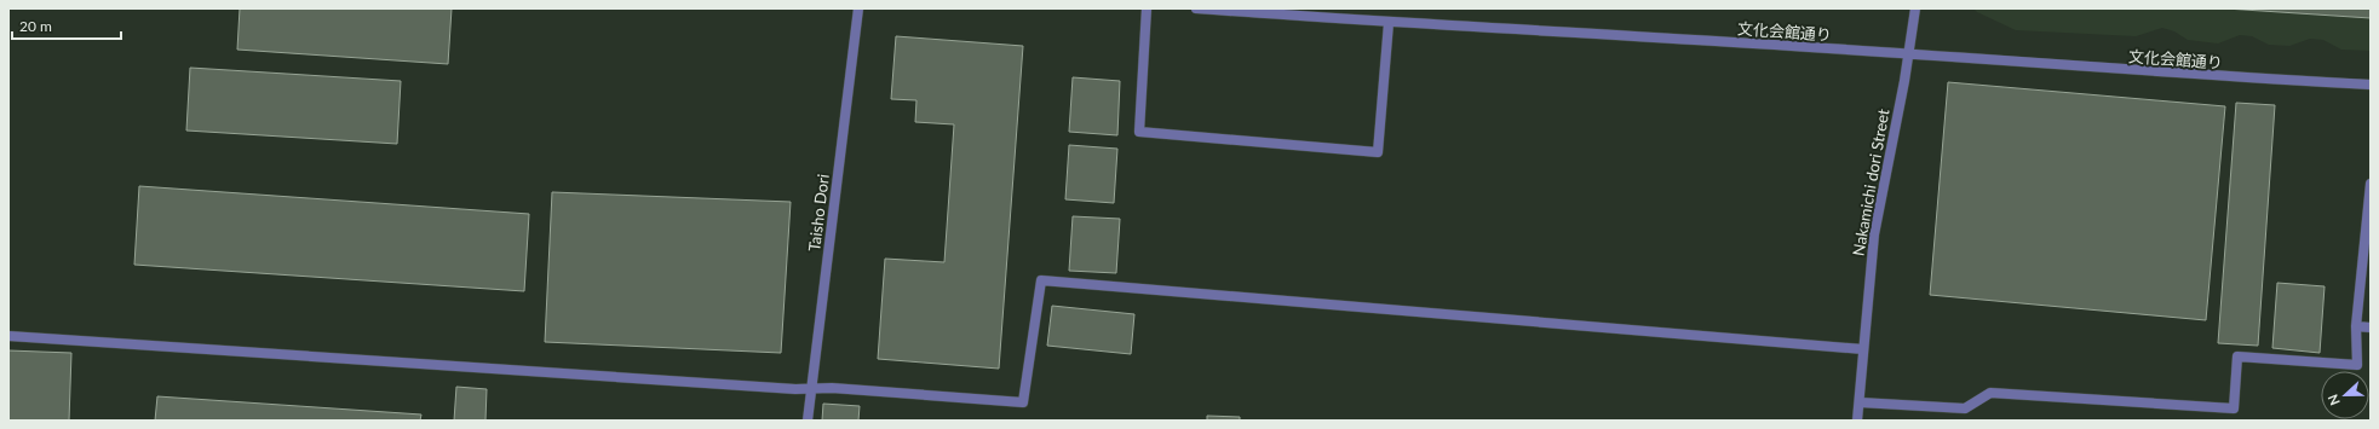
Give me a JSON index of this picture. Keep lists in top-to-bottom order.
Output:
{
  "streets": {
    "street": ["文化会館通り", "Nakamichi dori Street", "Taisho Dori"]
  },
  "crossings": [
    ["文化会館通り", "Nakamichi dori Street"]
  ],
  "scale_bar": "20 m",
  "north": "left"
}
